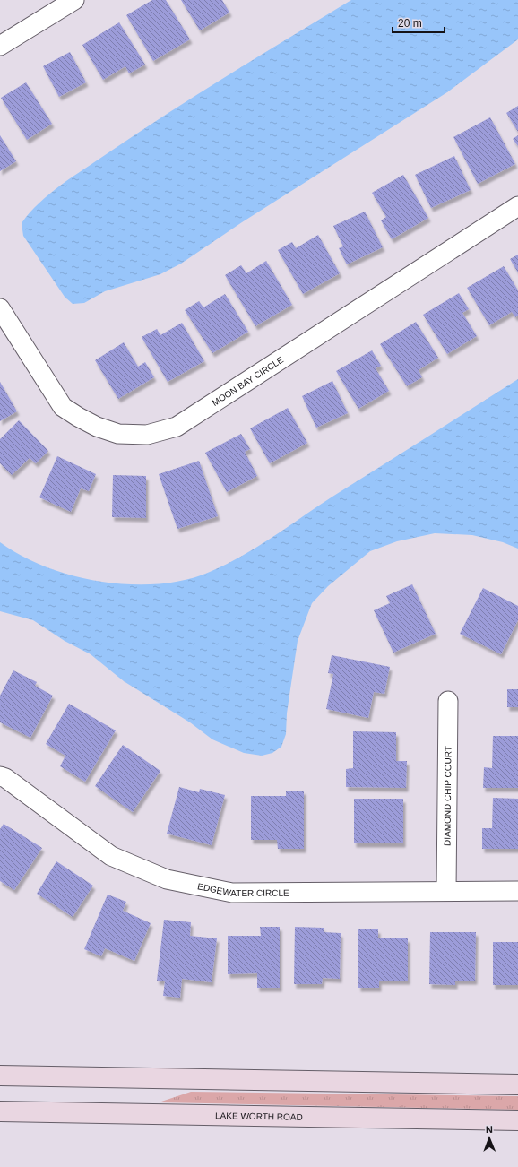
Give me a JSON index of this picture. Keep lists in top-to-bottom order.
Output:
{
  "streets": {
    "street": [
      "MOON BAY CIRCLE",
      "DIAMOND CHIP COURT",
      "EDGEWATER CIRCLE",
      "LAKE WORTH ROAD"
    ]
  },
  "crossings": [
    ["DIAMOND CHIP COURT", "EDGEWATER CIRCLE"]
  ],
  "scale_bar": "20 m",
  "north": "top"
}
